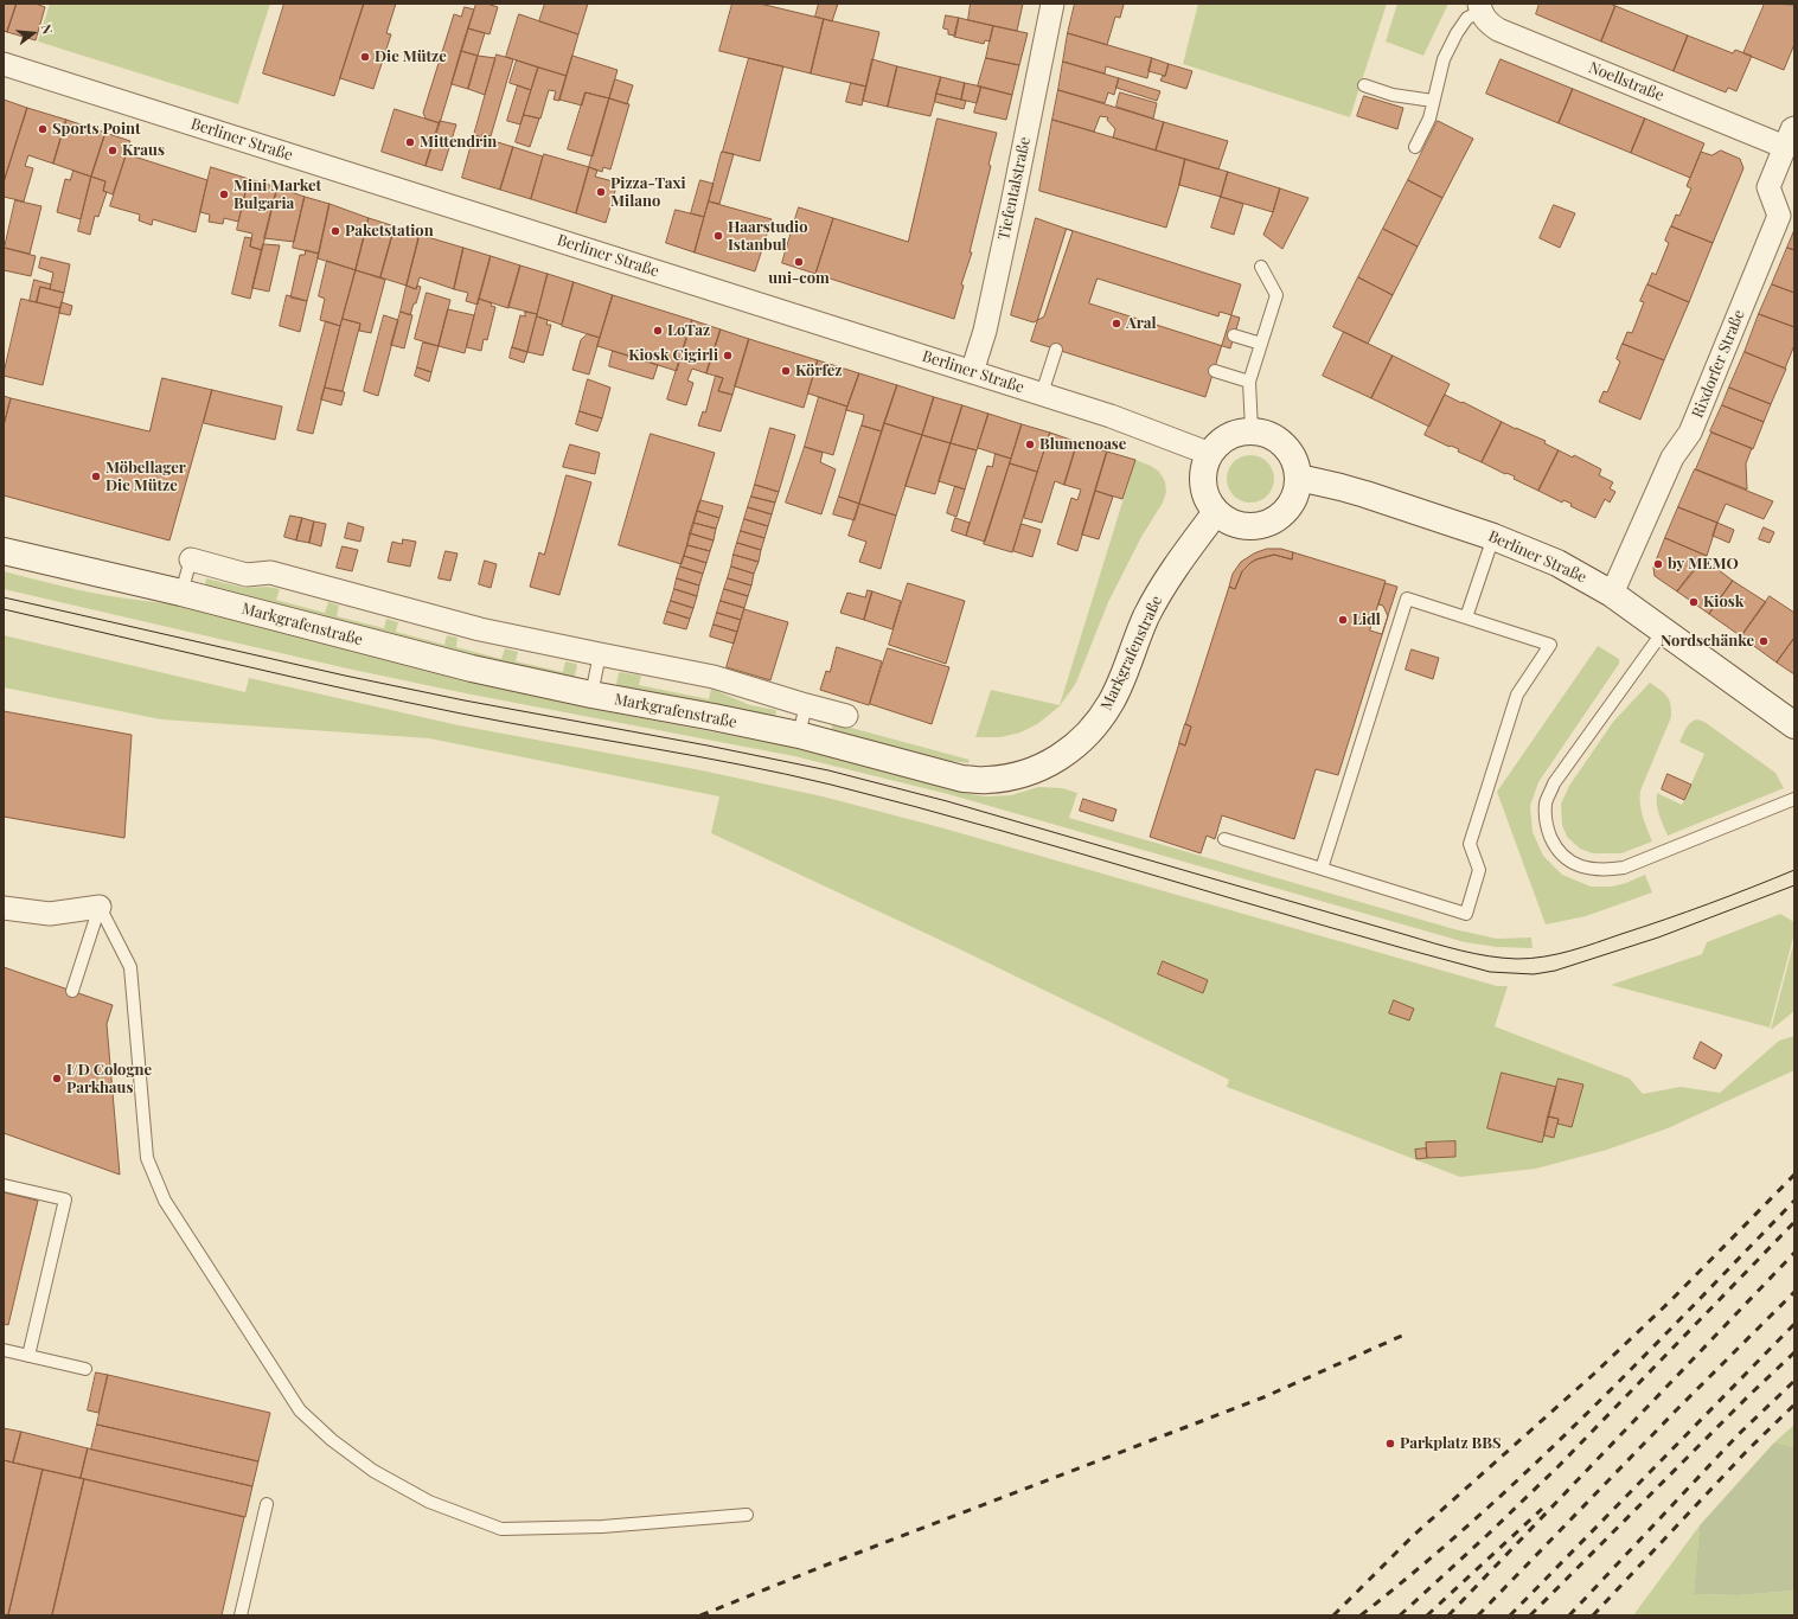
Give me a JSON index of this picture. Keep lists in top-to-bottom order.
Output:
{
  "streets": {
    "main road": ["Berliner Straße", "Markgrafenstraße"],
    "street": ["Noellstraße", "Tiefentalstraße", "Rixdorfer Straße"]
  },
  "crossings": [
    ["Noellstraße", "Rixdorfer Straße"],
    ["Berliner Straße", "Tiefentalstraße"],
    ["Berliner Straße", "Rixdorfer Straße"],
    ["Berliner Straße", "Markgrafenstraße"]
  ],
  "places": [
    "Die Mütze",
    "Sports Point",
    "Mittendrin",
    "Kraus",
    "Pizza-Taxi Milano",
    "Mini Market Bulgaria",
    "Paketstation",
    "Haarstudio Istanbul",
    "uni-com",
    "Aral",
    "LoTaz",
    "Kiosk Cigirli",
    "Körfez",
    "Blumenoase",
    "Möbellager Die Mütze",
    "by MEMO",
    "Kiosk",
    "Lidl",
    "Nordschänke",
    "I/D Cologne Parkhaus",
    "Parkplatz BBS"
  ],
  "north": "right"
}
